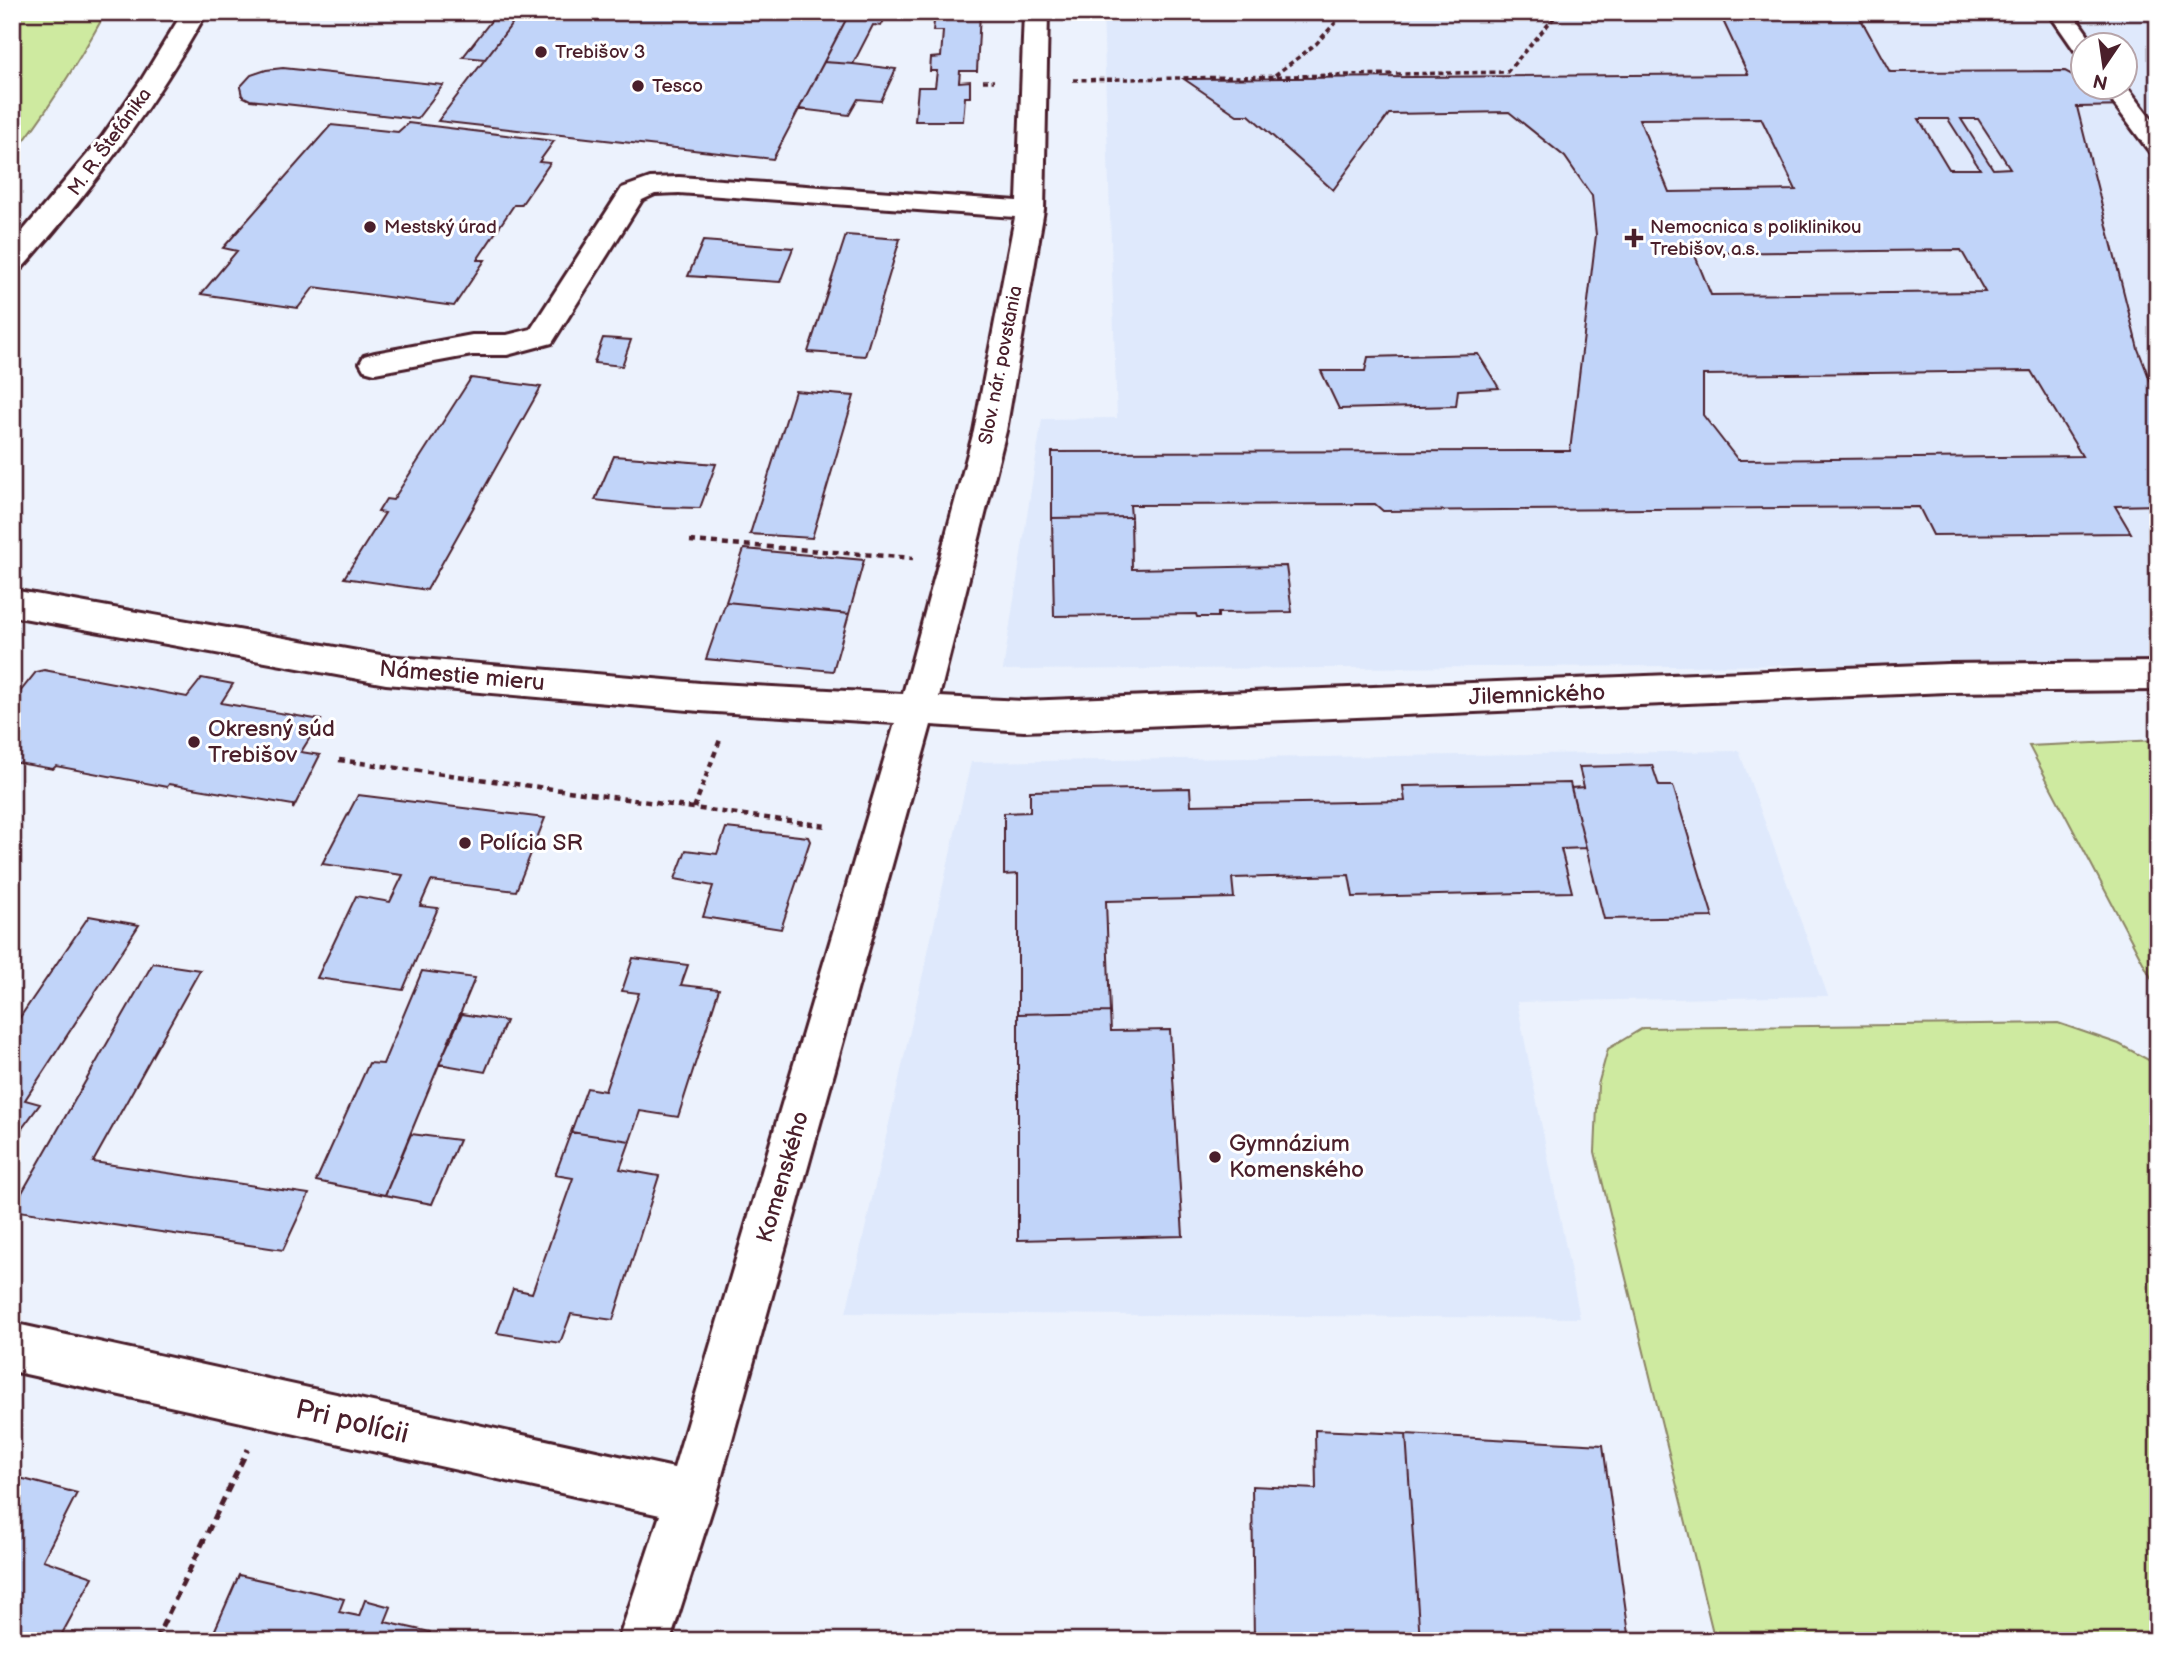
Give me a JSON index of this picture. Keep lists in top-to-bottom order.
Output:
{
  "streets": {
    "street": [
      "M. R. Štefánika",
      "Slov. nár. povstania",
      "Námestie mieru",
      "Jilemnického",
      "Komenského",
      "Pri polícii"
    ]
  },
  "crossings": [
    ["Slov. nár. povstania", "Námestie mieru"],
    ["Slov. nár. povstania", "Jilemnického"],
    ["Slov. nár. povstania", "Komenského"],
    ["Námestie mieru", "Jilemnického"],
    ["Námestie mieru", "Komenského"],
    ["Jilemnického", "Komenského"],
    ["Komenského", "Pri polícii"]
  ],
  "places": {
    "other": [
      "Trebišov 3",
      "Tesco",
      "Mestský úrad",
      "Okresný súd Trebišov",
      "Polícia SR",
      "Gymnázium Komenského"
    ],
    "health": ["Nemocnica s poliklinikou Trebišov, a.s."]
  },
  "north": "bottom"
}
